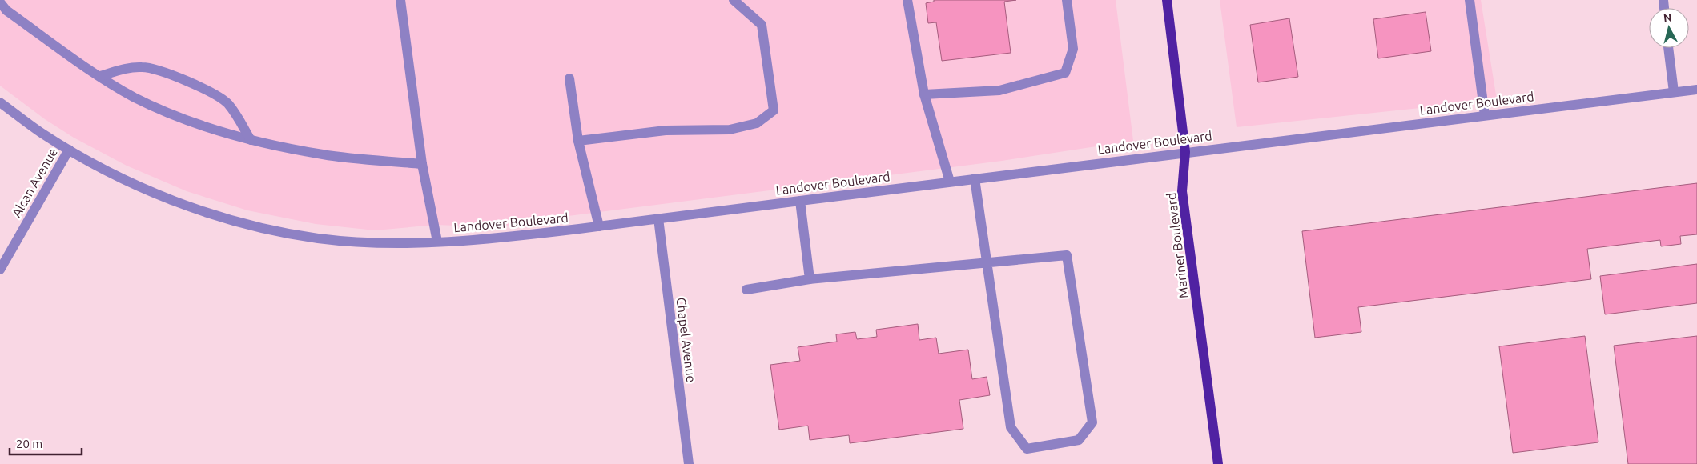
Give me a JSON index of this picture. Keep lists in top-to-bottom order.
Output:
{
  "streets": {
    "main road": ["Mariner Boulevard"],
    "street": ["Landover Boulevard", "Alcan Avenue", "Chapel Avenue"]
  },
  "crossings": [
    ["Landover Boulevard", "Alcan Avenue"],
    ["Landover Boulevard", "Mariner Boulevard"],
    ["Landover Boulevard", "Chapel Avenue"]
  ],
  "scale_bar": "20 m",
  "north": "top"
}
